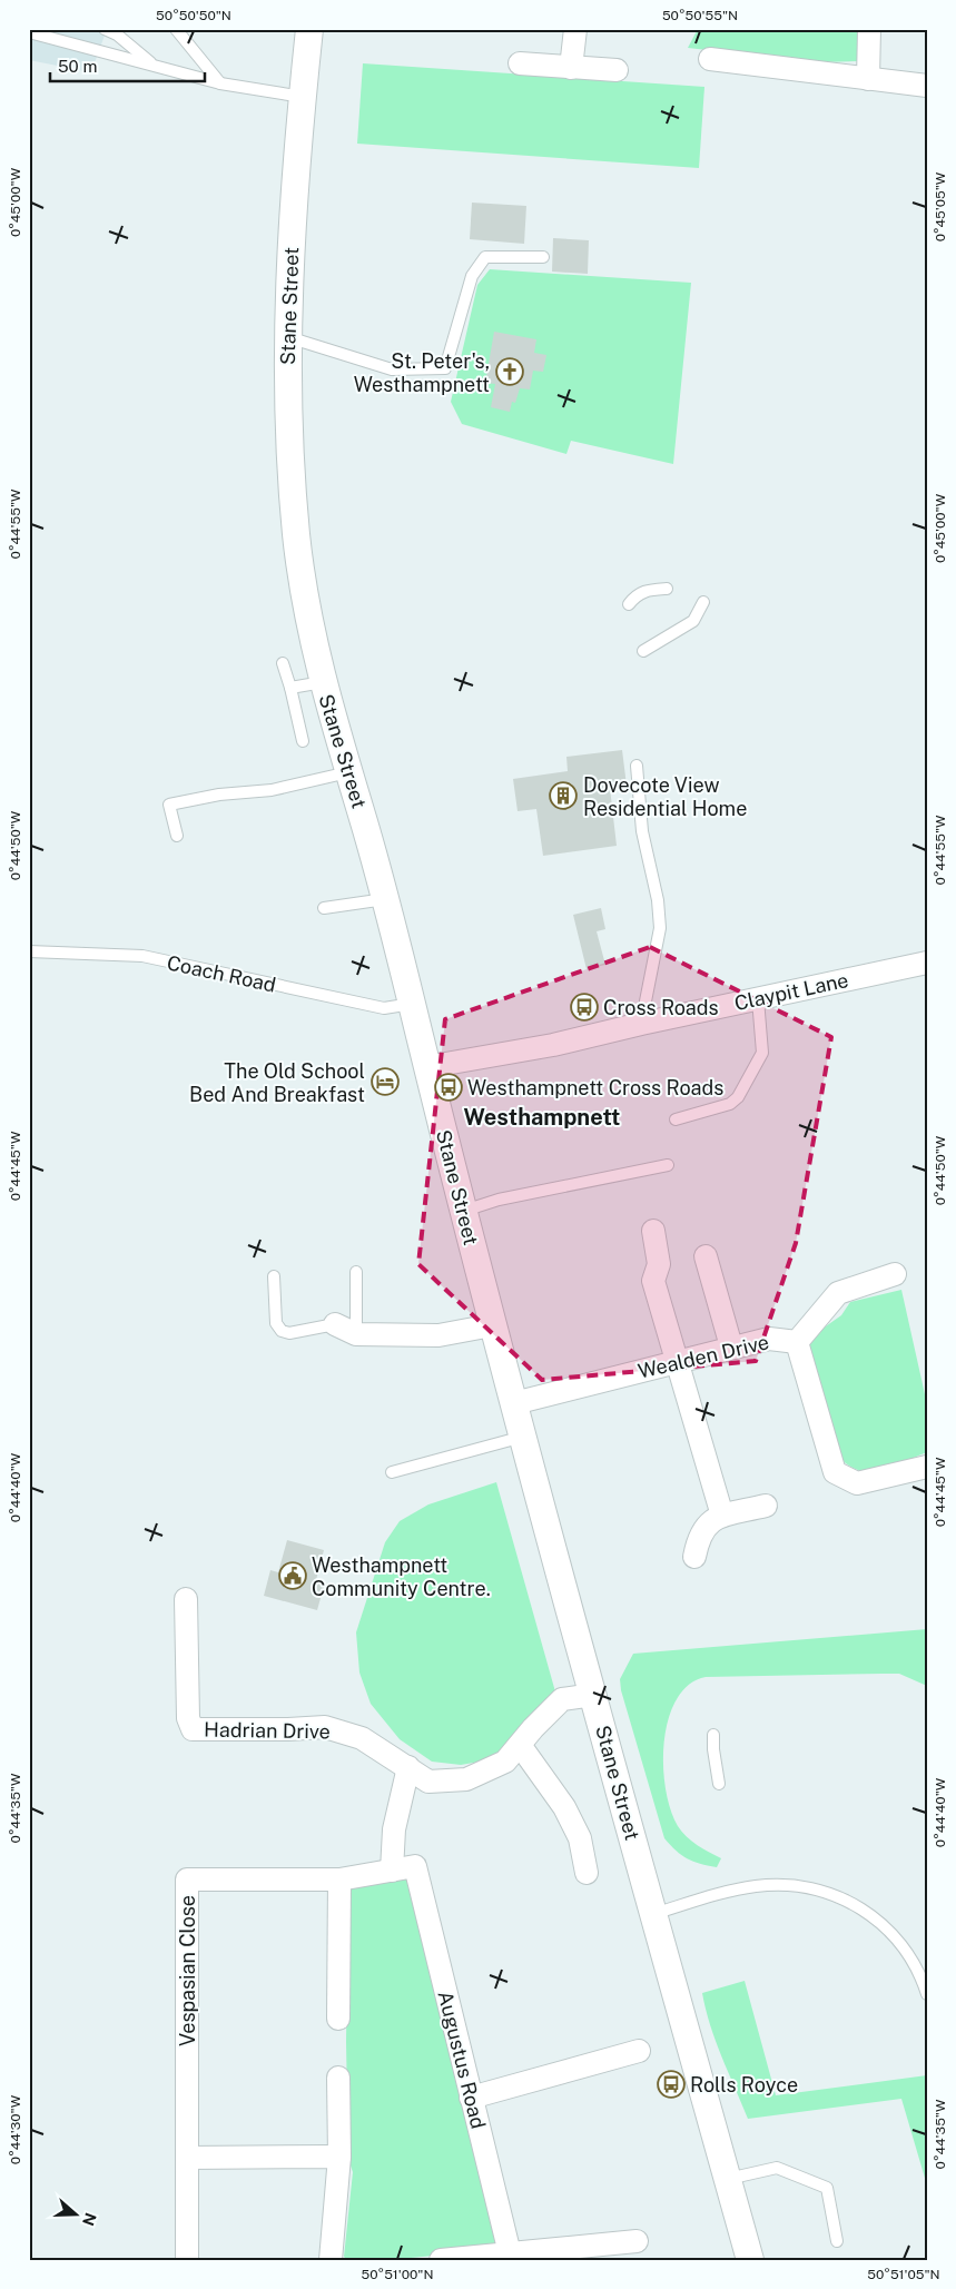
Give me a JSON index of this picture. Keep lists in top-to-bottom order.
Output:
{
  "streets": {
    "street": [
      "Stane Street",
      "Claypit Lane",
      "Wealden Drive",
      "Hadrian Drive",
      "Vespasian Close",
      "Augustus Road"
    ],
    "lane": ["Coach Road"]
  },
  "crossings": [
    ["Stane Street", "Coach Road"],
    ["Stane Street", "Claypit Lane"],
    ["Stane Street", "Wealden Drive"],
    ["Stane Street", "Hadrian Drive"],
    ["Vespasian Close", "Augustus Road"]
  ],
  "districts": ["Westhampnett"],
  "places": {
    "church": ["St. Peter's, Westhampnett"],
    "building": ["Dovecote View Residential Home"],
    "bus stop": ["Cross Roads", "Westhampnett Cross Roads", "Rolls Royce"],
    "hotel": ["The Old School Bed And Breakfast"],
    "public building": ["Westhampnett Community Centre."]
  },
  "scale_bar": "50 m",
  "north": "right",
  "coordinates": [
    "50°50'50\"N",
    "50°50'55\"N",
    "0°45'00\"W",
    "0°45'05\"W",
    "0°44'55\"W",
    "0°44'50\"W",
    "0°44'45\"W",
    "0°44'40\"W",
    "0°44'35\"W",
    "0°44'30\"W",
    "50°51'00\"N",
    "50°51'05\"N"
  ]
}
